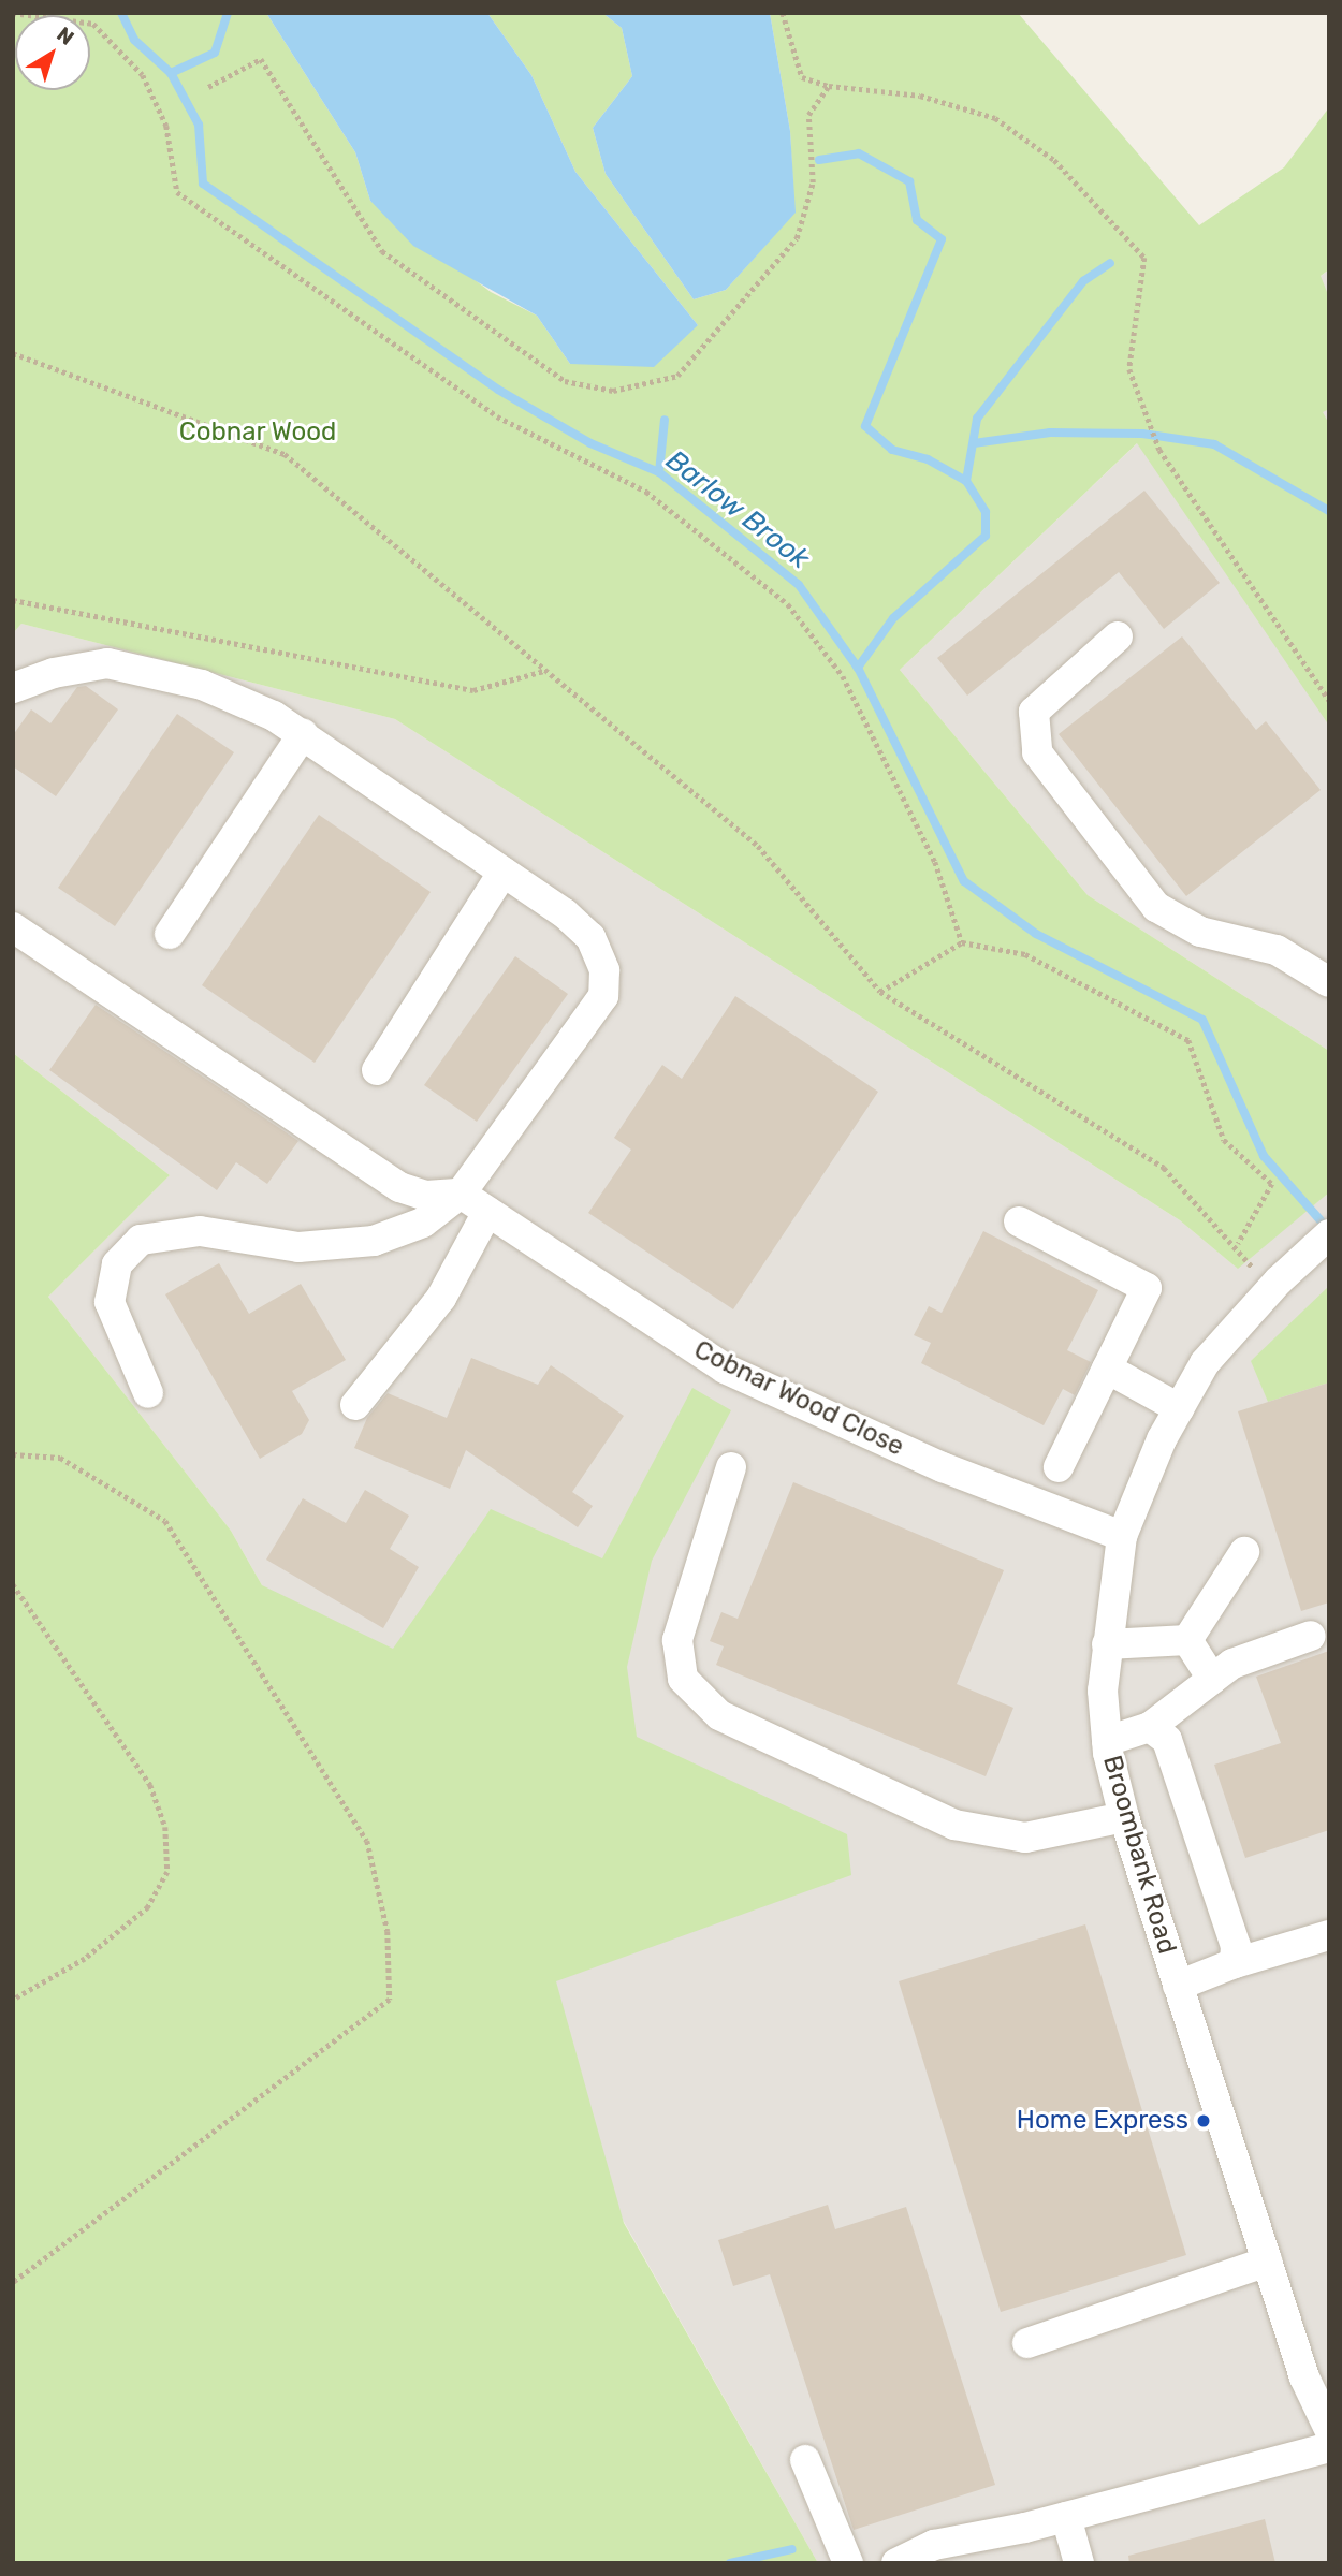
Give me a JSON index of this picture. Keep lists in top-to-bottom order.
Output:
{
  "streets": {
    "street": ["Cobnar Wood Close", "Broombank Road"]
  },
  "crossings": [
    ["Cobnar Wood Close", "Broombank Road"]
  ],
  "water": ["Barlow Brook"],
  "parks": ["Cobnar Wood"],
  "places": ["Home Express"],
  "north": "top right"
}
